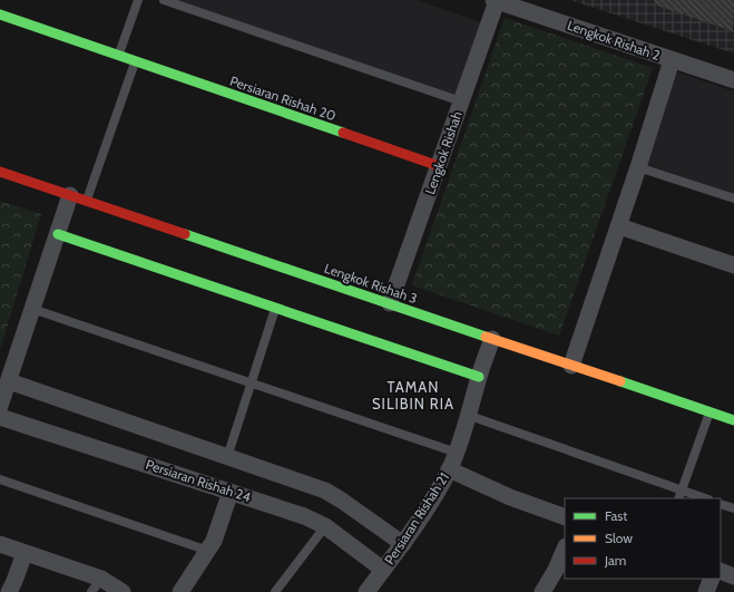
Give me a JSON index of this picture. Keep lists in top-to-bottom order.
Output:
{
  "streets": {
    "street": [
      "Lengkok Rishah 2",
      "Persiaran Rishah 20",
      "Lengkok Rishah",
      "Lengkok Rishah 3",
      "Persiaran Rishah 24",
      "Persiaran Rishah 21"
    ]
  },
  "crossings": [
    ["Lengkok Rishah 2", "Lengkok Rishah"],
    ["Persiaran Rishah 20", "Lengkok Rishah"],
    ["Lengkok Rishah", "Lengkok Rishah 3"],
    ["Lengkok Rishah 3", "Persiaran Rishah 21"],
    ["Persiaran Rishah 24", "Persiaran Rishah 21"]
  ],
  "districts": ["TAMAN SILIBIN RIA"],
  "legend": ["Fast", "Slow", "Jam"]
}
